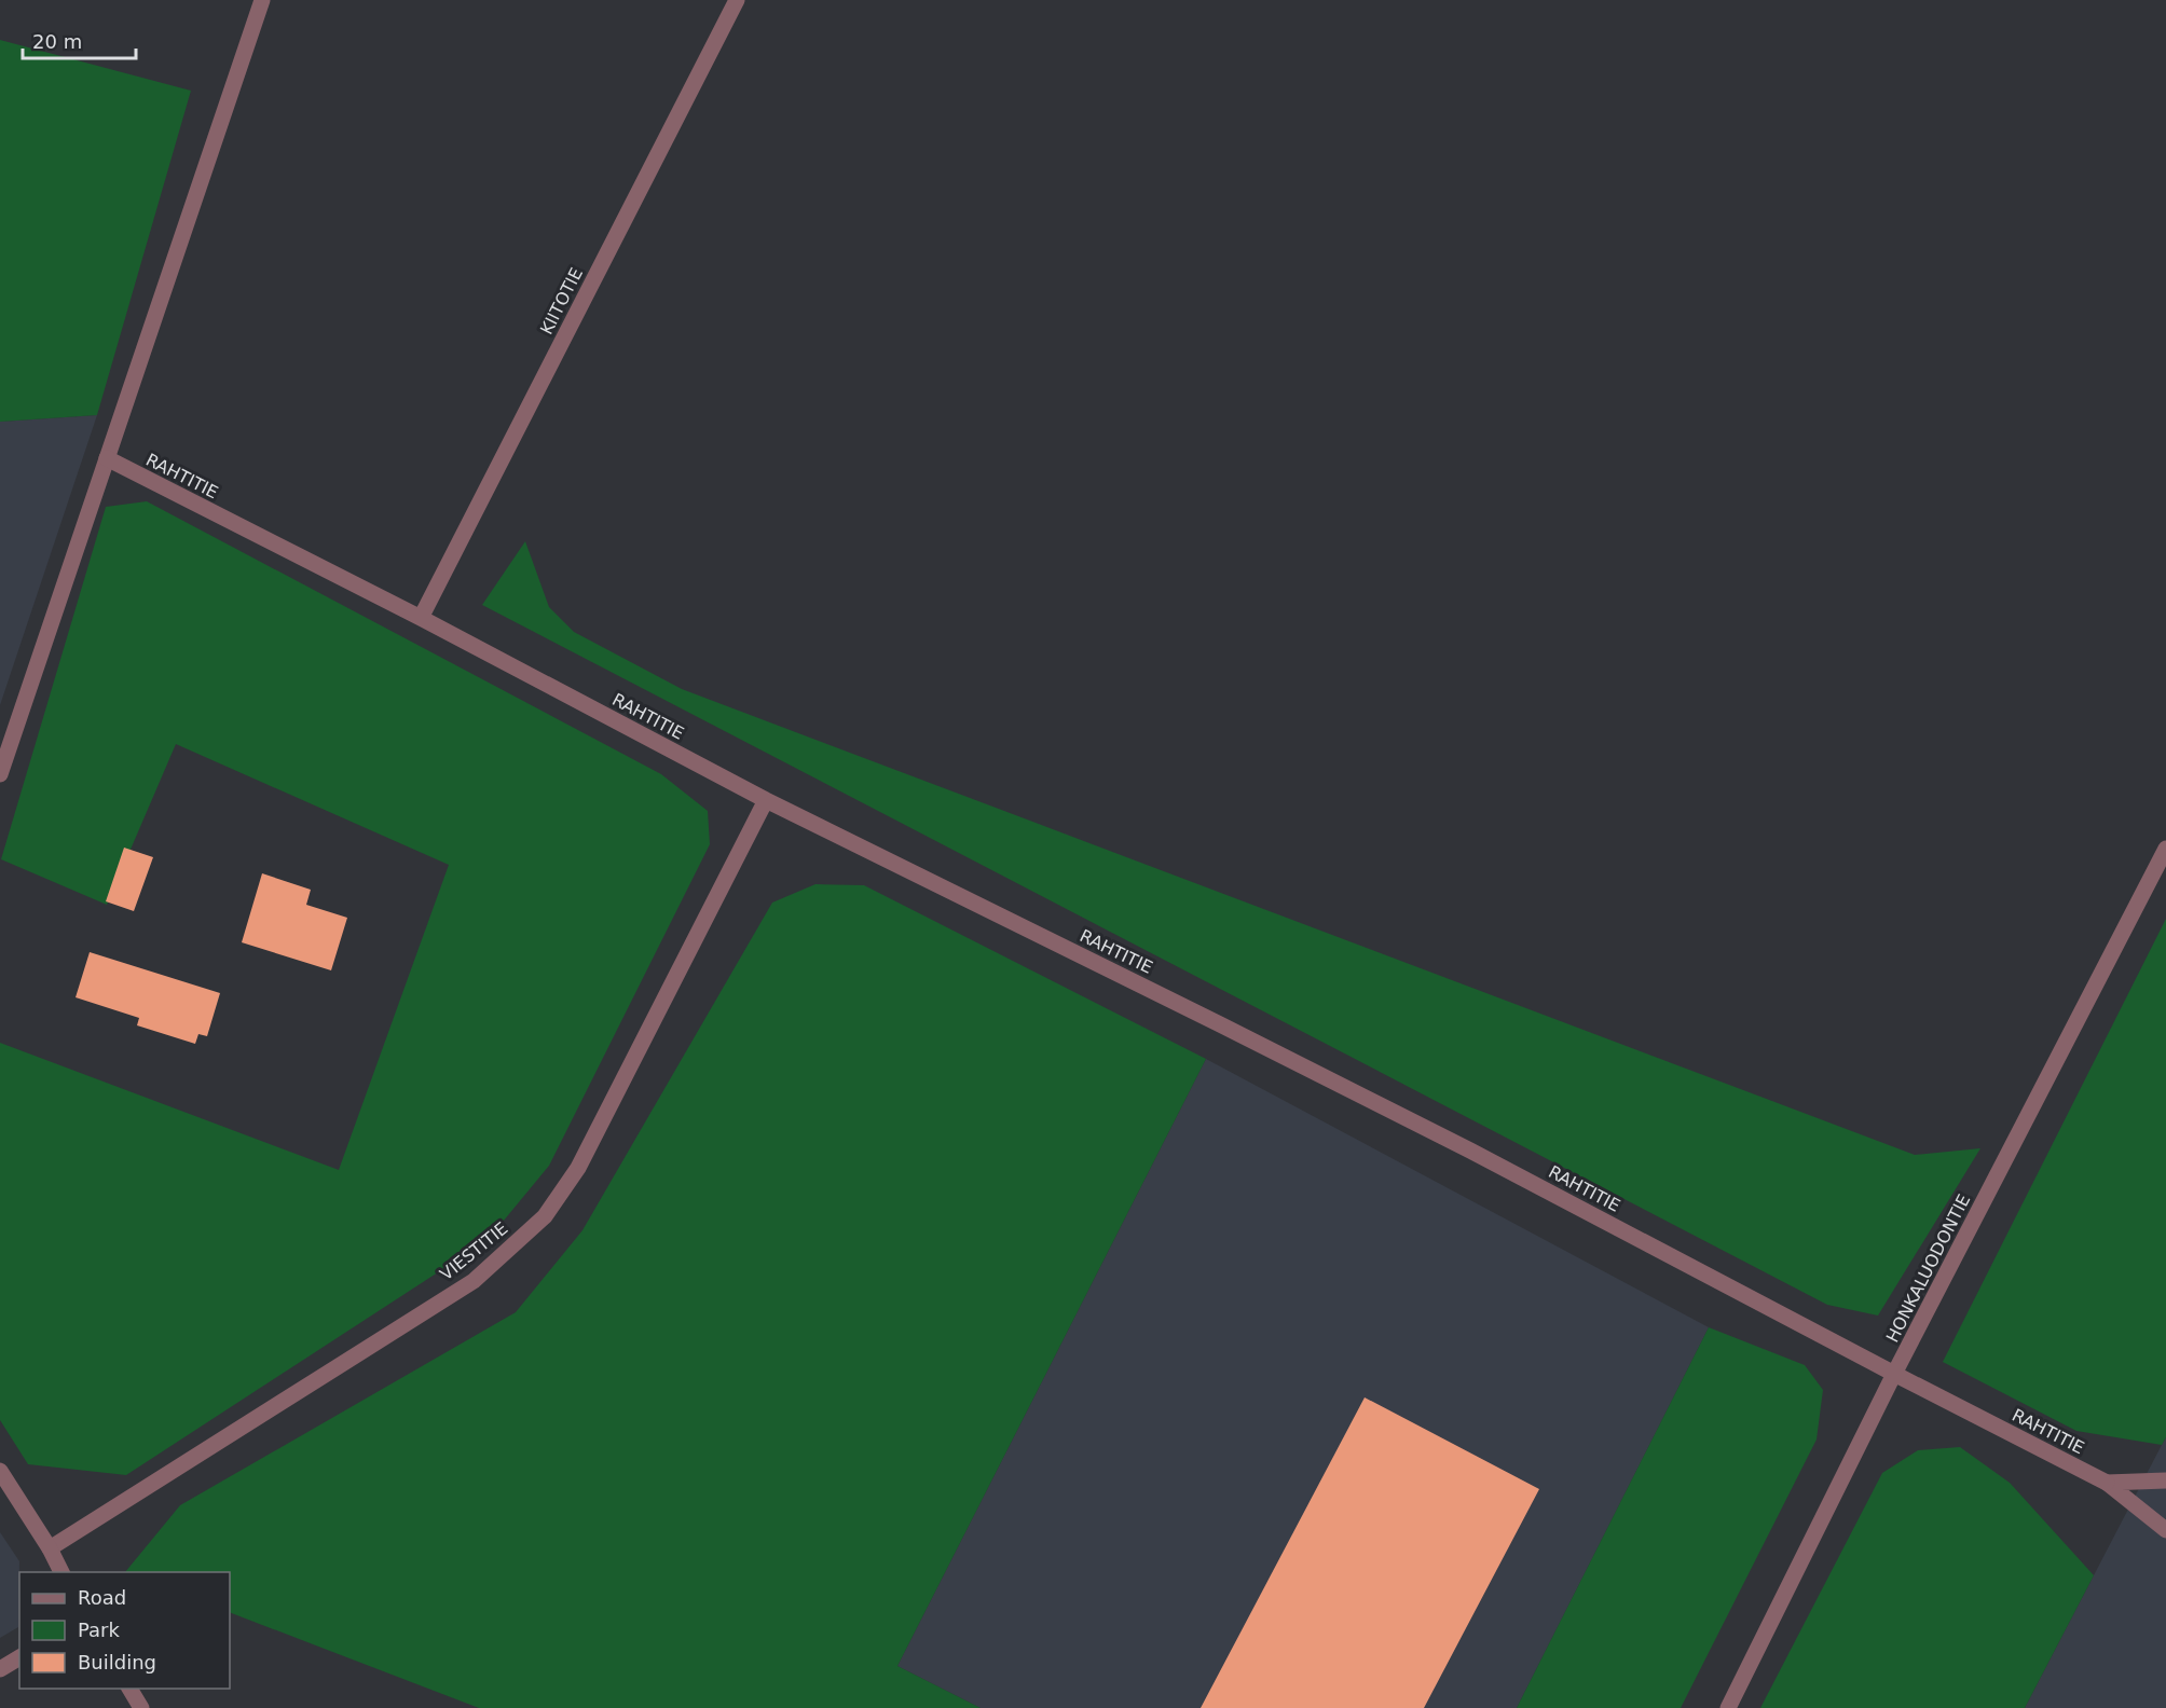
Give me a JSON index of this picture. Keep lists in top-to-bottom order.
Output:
{
  "streets": {
    "street": [
      "KIITOTIE",
      "RAHTITIE",
      "VIESTITIE",
      "HONKALUODONTIE"
    ]
  },
  "crossings": [
    ["KIITOTIE", "RAHTITIE"],
    ["RAHTITIE", "VIESTITIE"],
    ["RAHTITIE", "HONKALUODONTIE"]
  ],
  "legend": ["Road", "Park", "Building"],
  "scale_bar": "20 m"
}
